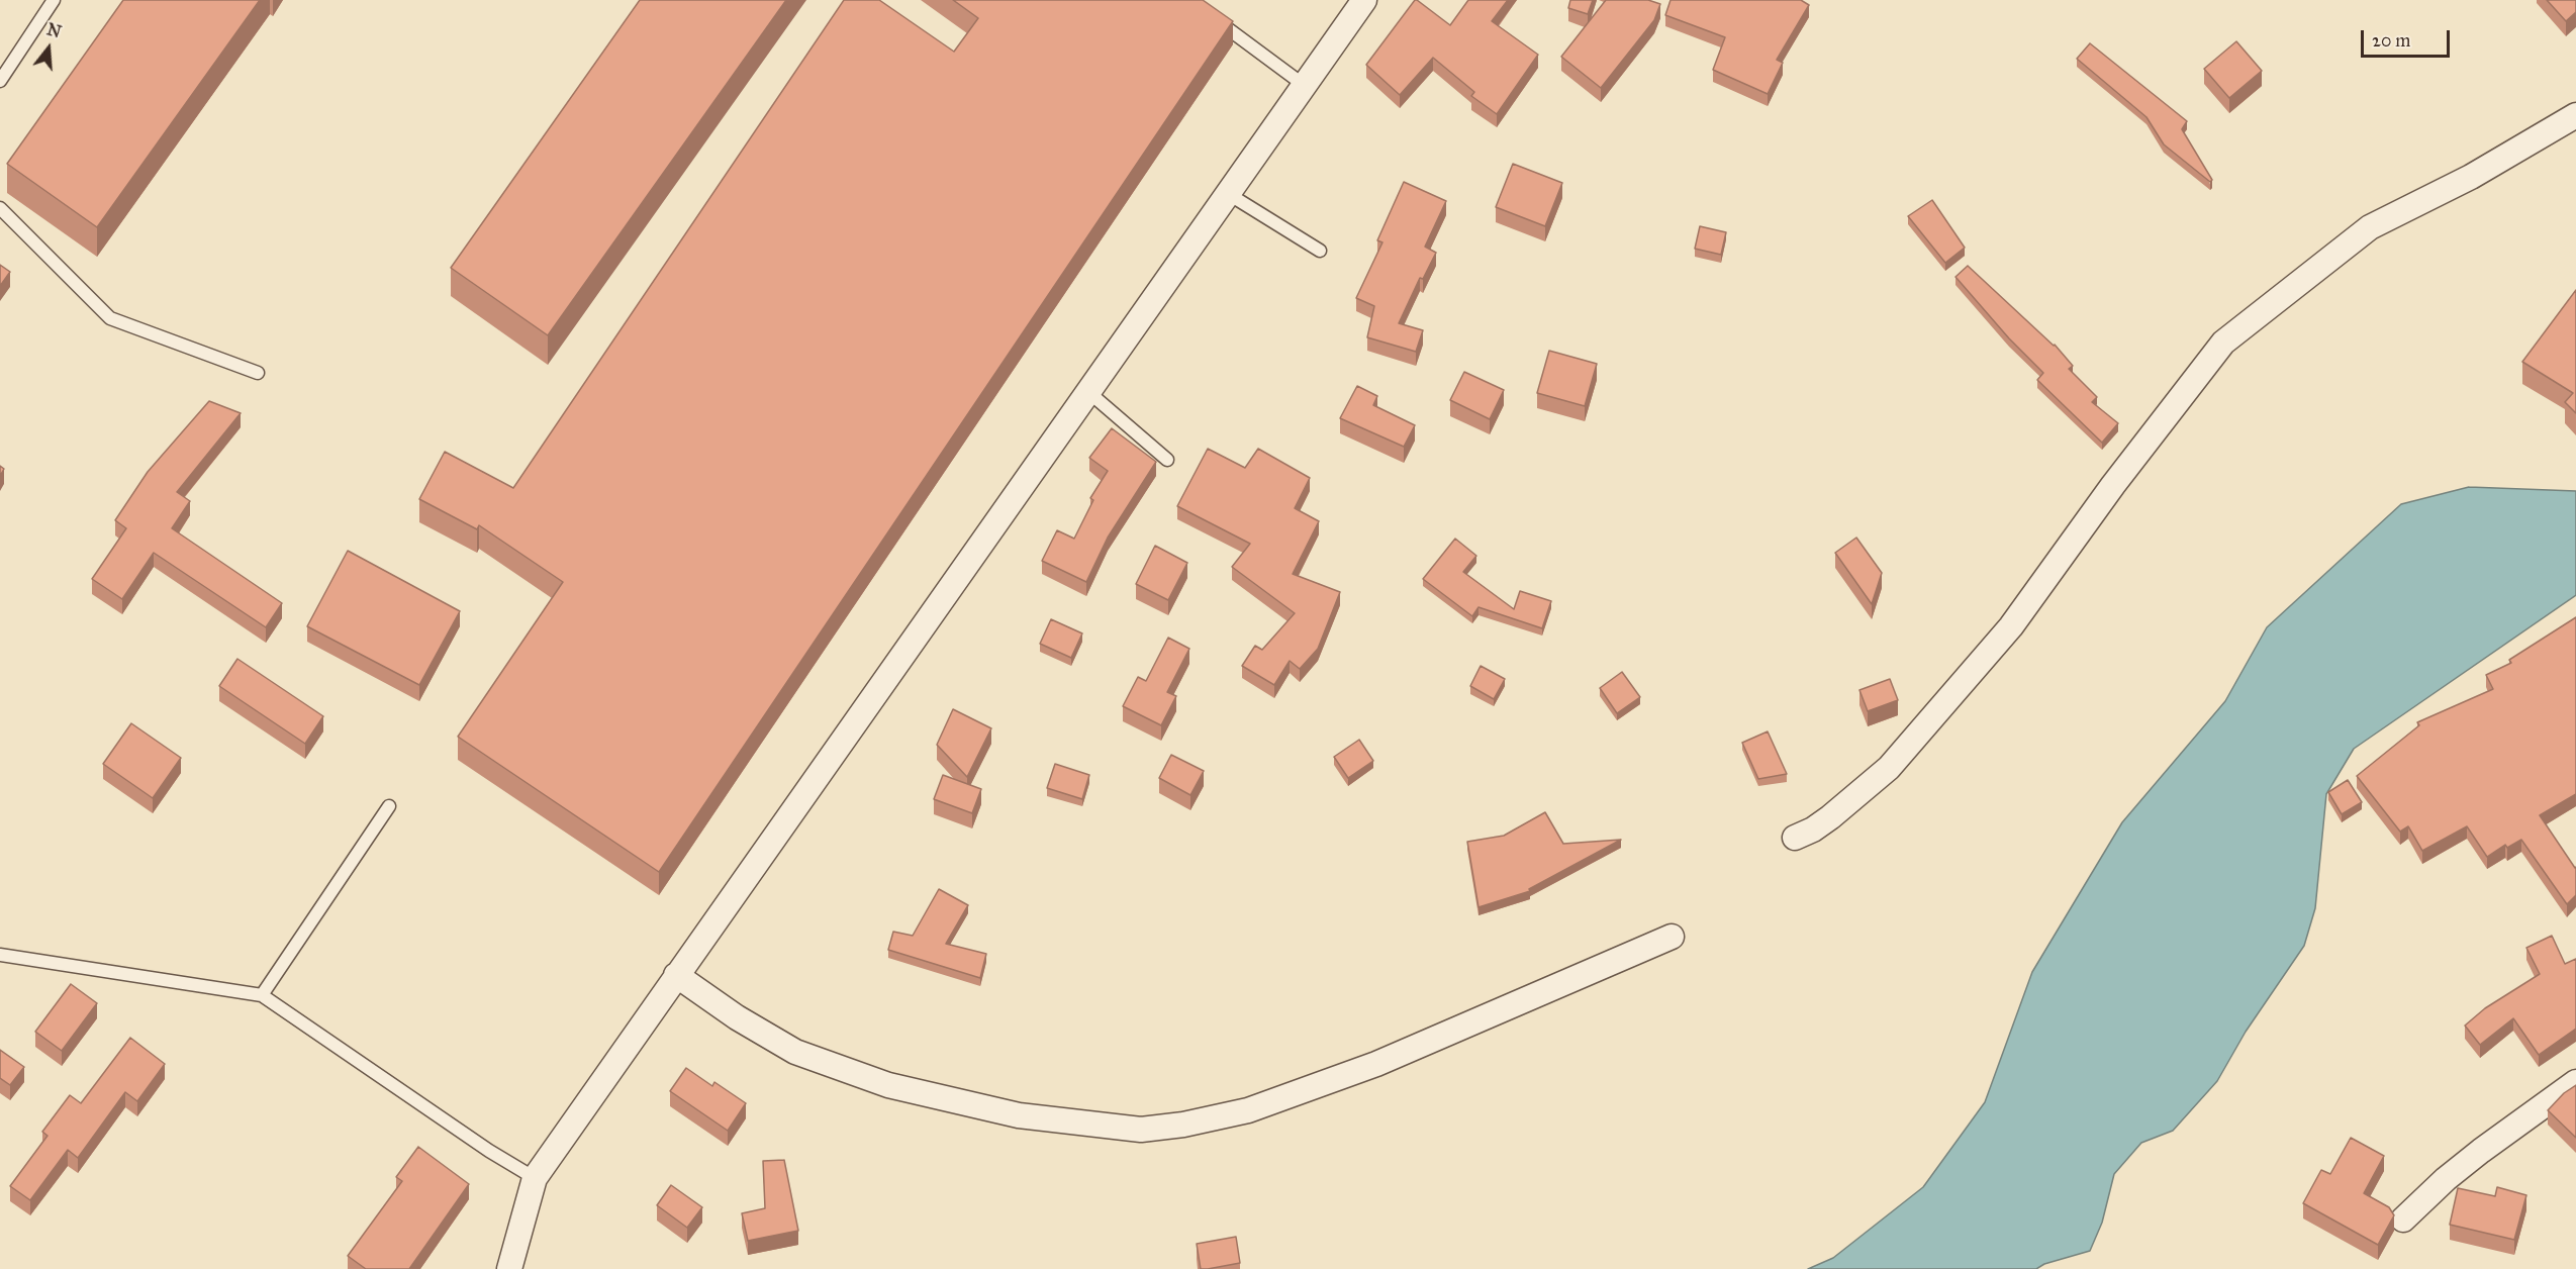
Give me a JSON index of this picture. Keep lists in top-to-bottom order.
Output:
{
  "scale_bar": "20 m",
  "north": "top"
}
